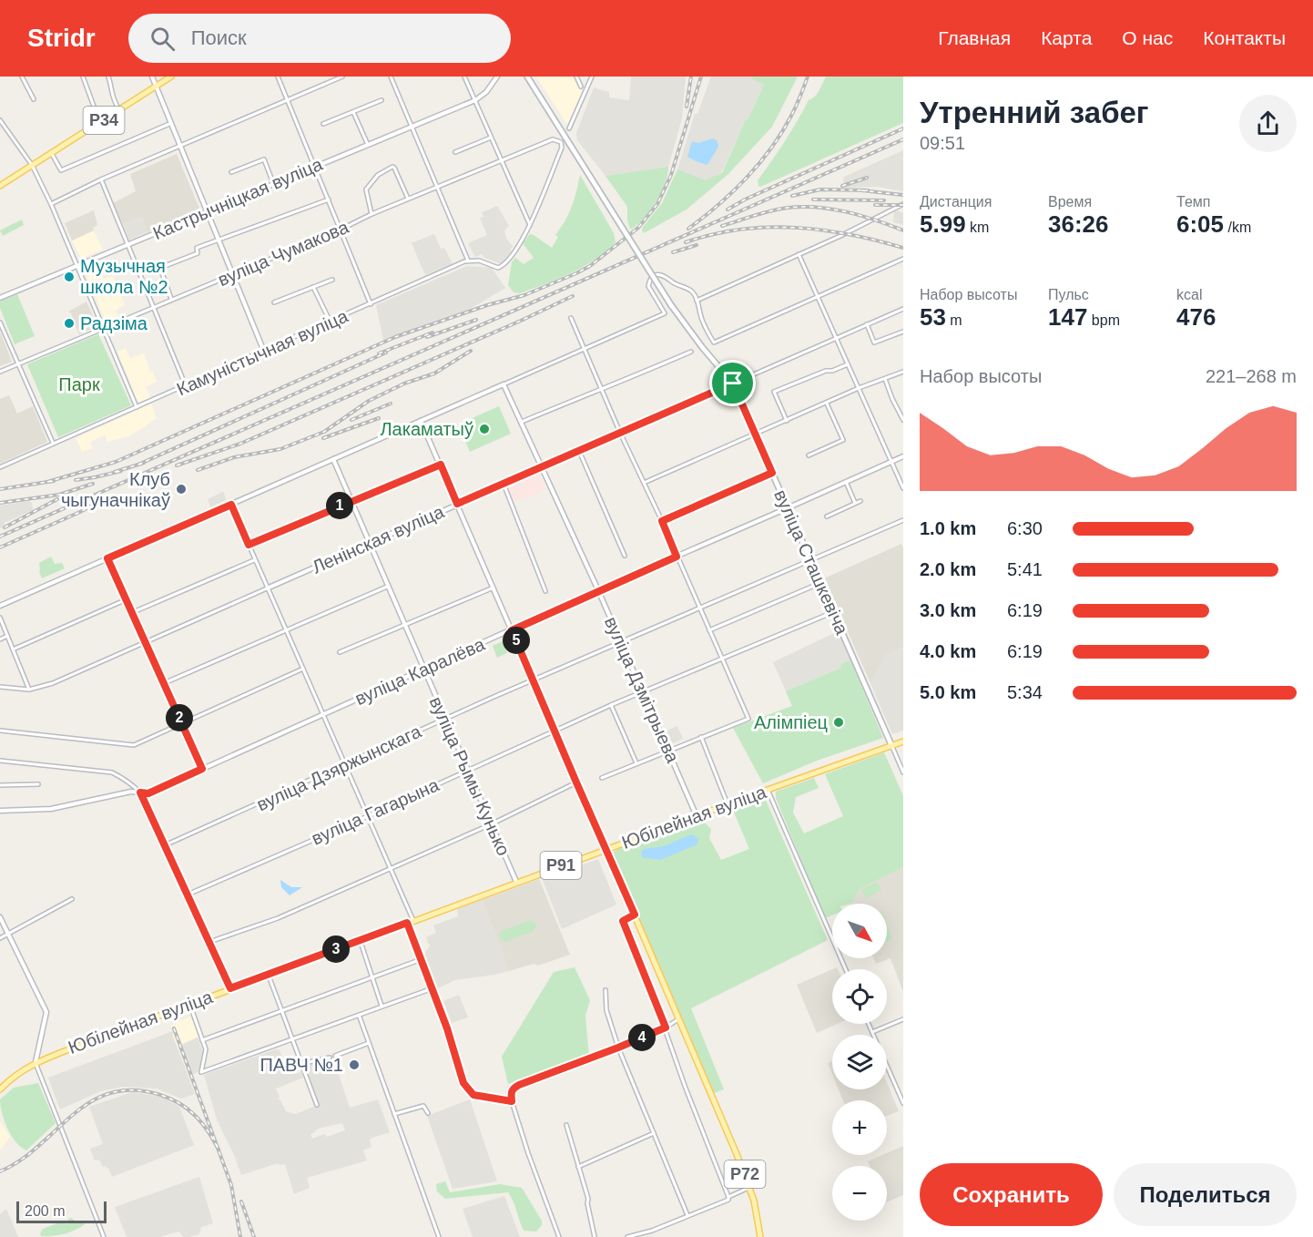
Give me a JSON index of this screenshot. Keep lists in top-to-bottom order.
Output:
{
  "streets": {
    "main road": [
      "Р34",
      "вуліца Сташкевіча",
      "Юбілейная вуліца",
      "Р91",
      "Р72"
    ],
    "street": [
      "Кастрычніцкая вуліца",
      "вуліца Чумакова",
      "Камуністычная вуліца",
      "Ленінская вуліца",
      "вуліца Каралёва",
      "вуліца Дзмітрыева",
      "вуліца Дзяржынскага",
      "вуліца Рымы Кунько",
      "вуліца Гагарына"
    ]
  },
  "crossings": [
    ["Ленінская вуліца", "вуліца Сташкевіча"],
    ["Ленінская вуліца", "вуліца Дзмітрыева"],
    ["Ленінская вуліца", "вуліца Рымы Кунько"],
    ["вуліца Сташкевіча", "вуліца Каралёва"],
    ["вуліца Сташкевіча", "вуліца Дзяржынскага"],
    ["вуліца Сташкевіча", "вуліца Гагарына"],
    ["вуліца Сташкевіча", "Юбілейная вуліца"],
    ["вуліца Каралёва", "вуліца Дзмітрыева"],
    ["вуліца Каралёва", "вуліца Рымы Кунько"],
    ["вуліца Дзмітрыева", "вуліца Дзяржынскага"],
    ["вуліца Дзмітрыева", "вуліца Гагарына"],
    ["вуліца Дзмітрыева", "Юбілейная вуліца"],
    ["вуліца Дзяржынскага", "вуліца Рымы Кунько"],
    ["вуліца Рымы Кунько", "вуліца Гагарына"],
    ["вуліца Рымы Кунько", "Юбілейная вуліца"],
    ["Юбілейная вуліца", "Р72"]
  ],
  "parks": ["Парк"],
  "places": [
    "Музычная школа №2",
    "Радзіма",
    "Лакаматыў",
    "Клуб чыгуначнікаў",
    "Алімпіец",
    "ПАВЧ №1"
  ],
  "scale_bar": "200 m",
  "north": "bottom right",
  "page": {
    "header": "Stridr",
    "search": "Поиск",
    "nav": [
      "Главная",
      "Карта",
      "О нас",
      "Контакты"
    ],
    "heading": ["Утренний забег", "09:51"],
    "stats": [
      ["Дистанция", "5.99 km"],
      ["Время", "36:26"],
      ["Темп", "6:05 /km"],
      ["Набор высоты", "53 m"],
      ["Пульс", "147 bpm"],
      ["kcal", "476"]
    ],
    "chart": ["Набор высоты", "221–268 m"],
    "pins": [
      "1",
      "5",
      "2",
      "3",
      "4"
    ],
    "list": [
      {
        "name": "1.0 km",
        "note": "6:30"
      },
      {
        "name": "2.0 km",
        "note": "5:41"
      },
      {
        "name": "3.0 km",
        "note": "6:19"
      },
      {
        "name": "4.0 km",
        "note": "6:19"
      },
      {
        "name": "5.0 km",
        "note": "5:34"
      }
    ],
    "map_buttons": ["+", "−"],
    "buttons": ["Сохранить", "Поделиться"],
    "scale": "200 m"
  }
}
